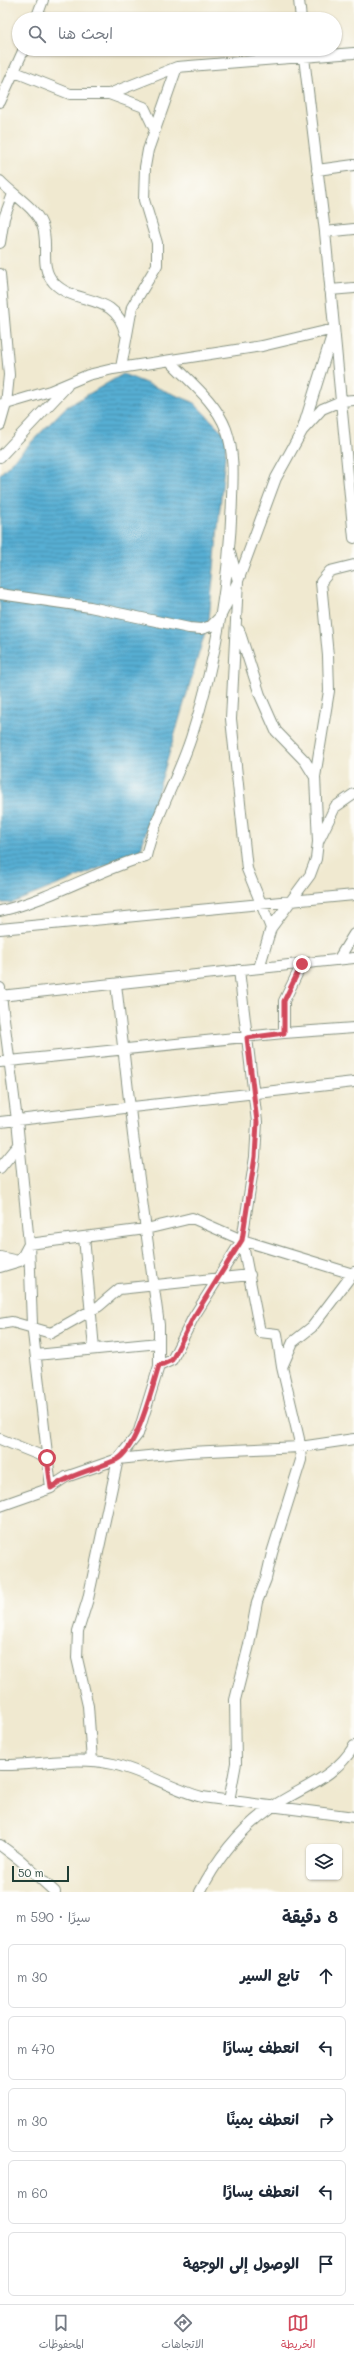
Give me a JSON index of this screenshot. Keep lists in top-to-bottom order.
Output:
{
  "scale_bar": "50 m",
  "page": {
    "search": "ابحث هنا",
    "scale": "50 m",
    "heading": ["8 دقيقة", "سيرًا · 590 m"],
    "list": [
      ["تابع السير", "30 m"],
      ["انعطف يسارًا", "470 m"],
      ["انعطف يمينًا", "30 m"],
      ["انعطف يسارًا", "60 m"],
      "الوصول إلى الوجهة"
    ],
    "nav": ["الخريطة", "الاتجاهات", "المحفوظات"]
  }
}
